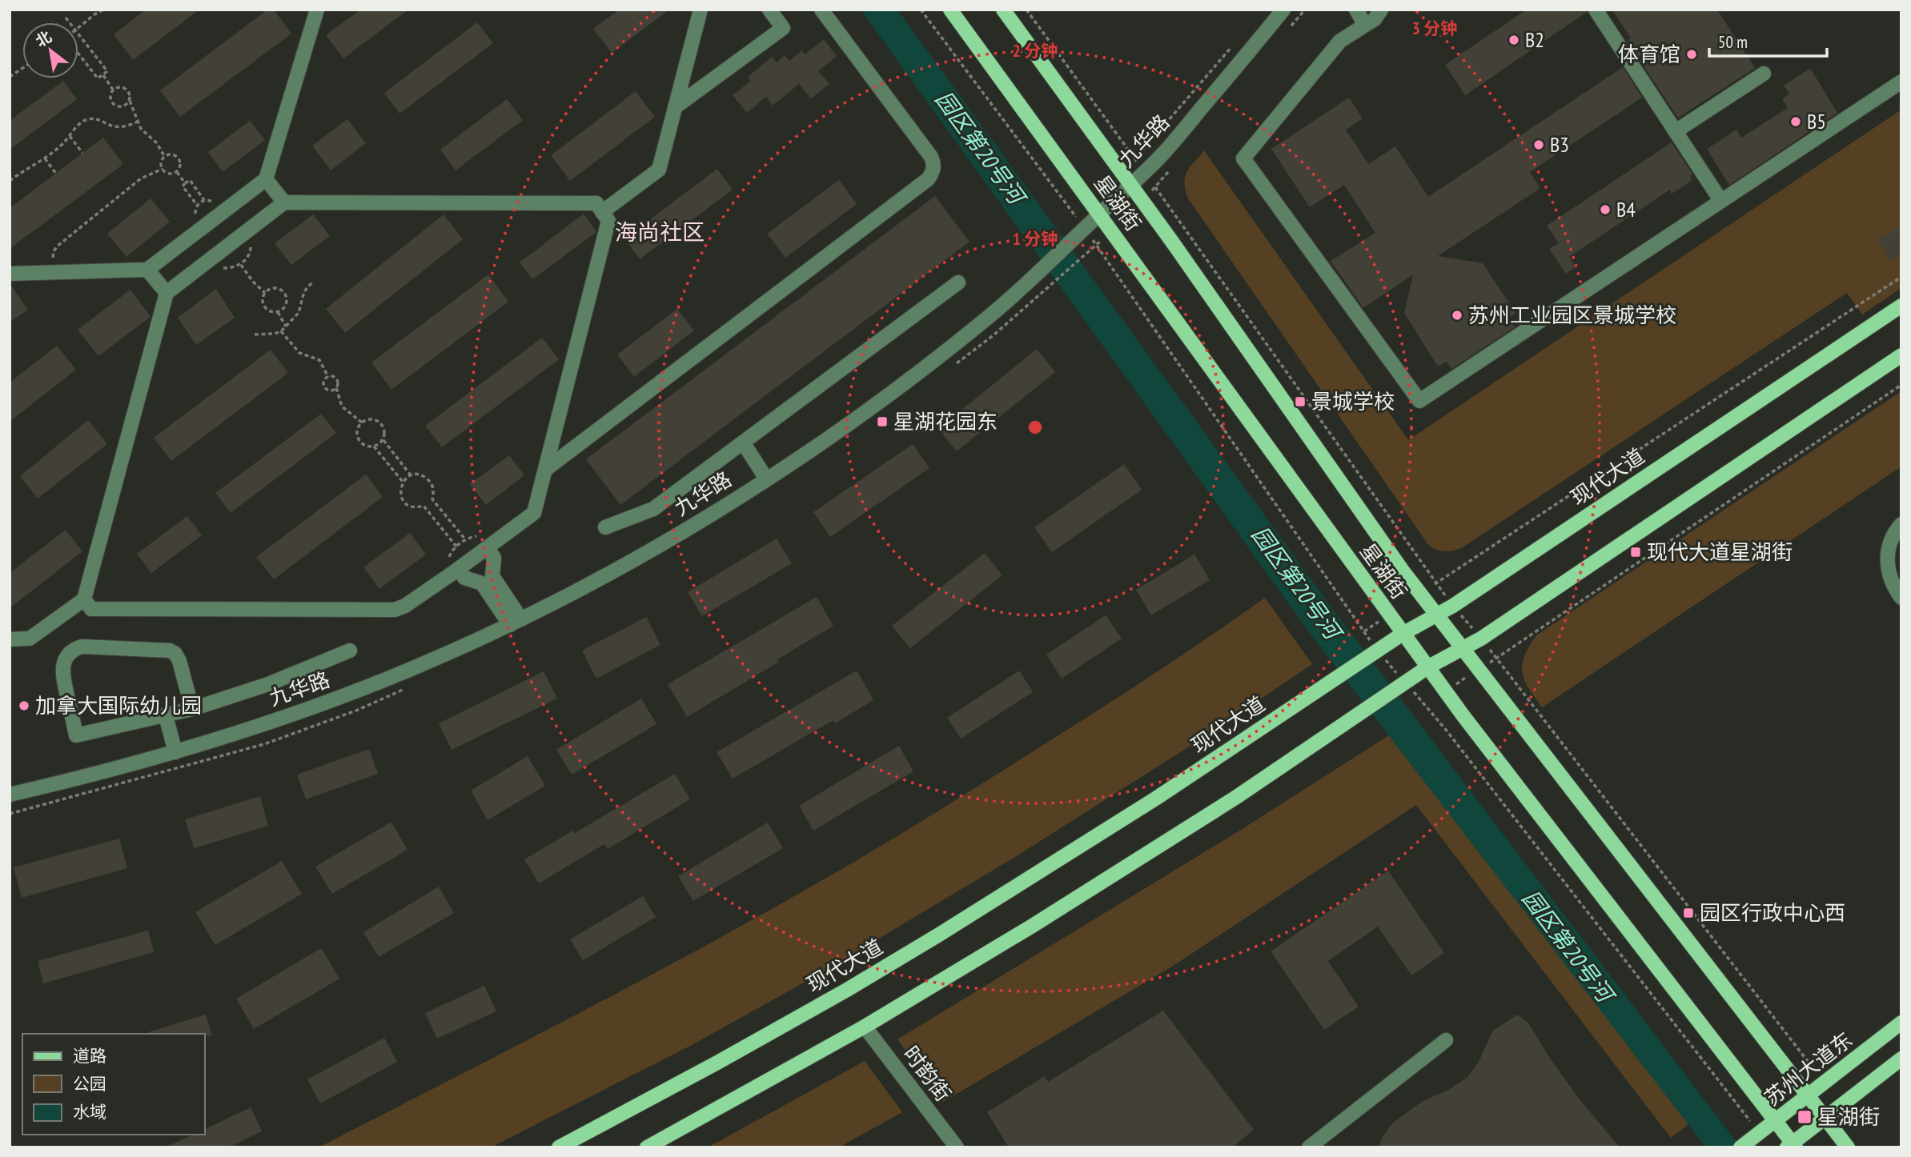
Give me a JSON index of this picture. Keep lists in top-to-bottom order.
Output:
{
  "streets": {
    "main road": ["星湖街", "现代大道", "苏州大道东"],
    "street": ["九华路", "时韵街"]
  },
  "crossings": [
    ["九华路", "星湖街"],
    ["星湖街", "现代大道"],
    ["星湖街", "苏州大道东"]
  ],
  "districts": ["海尚社区"],
  "water": ["园区第20号河"],
  "places": {
    "other": [
      "B2",
      "体育馆",
      "B5",
      "B3",
      "B4",
      "苏州工业园区景城学校",
      "加拿大国际幼儿园"
    ],
    "transit": [
      "景城学校",
      "星湖花园东",
      "现代大道星湖街",
      "园区行政中心西",
      "星湖街"
    ]
  },
  "legend": ["道路", "公园", "水域"],
  "scale_bar": "50 m",
  "north": "top left",
  "rings": ["3 分钟", "2 分钟", "1 分钟"]
}
